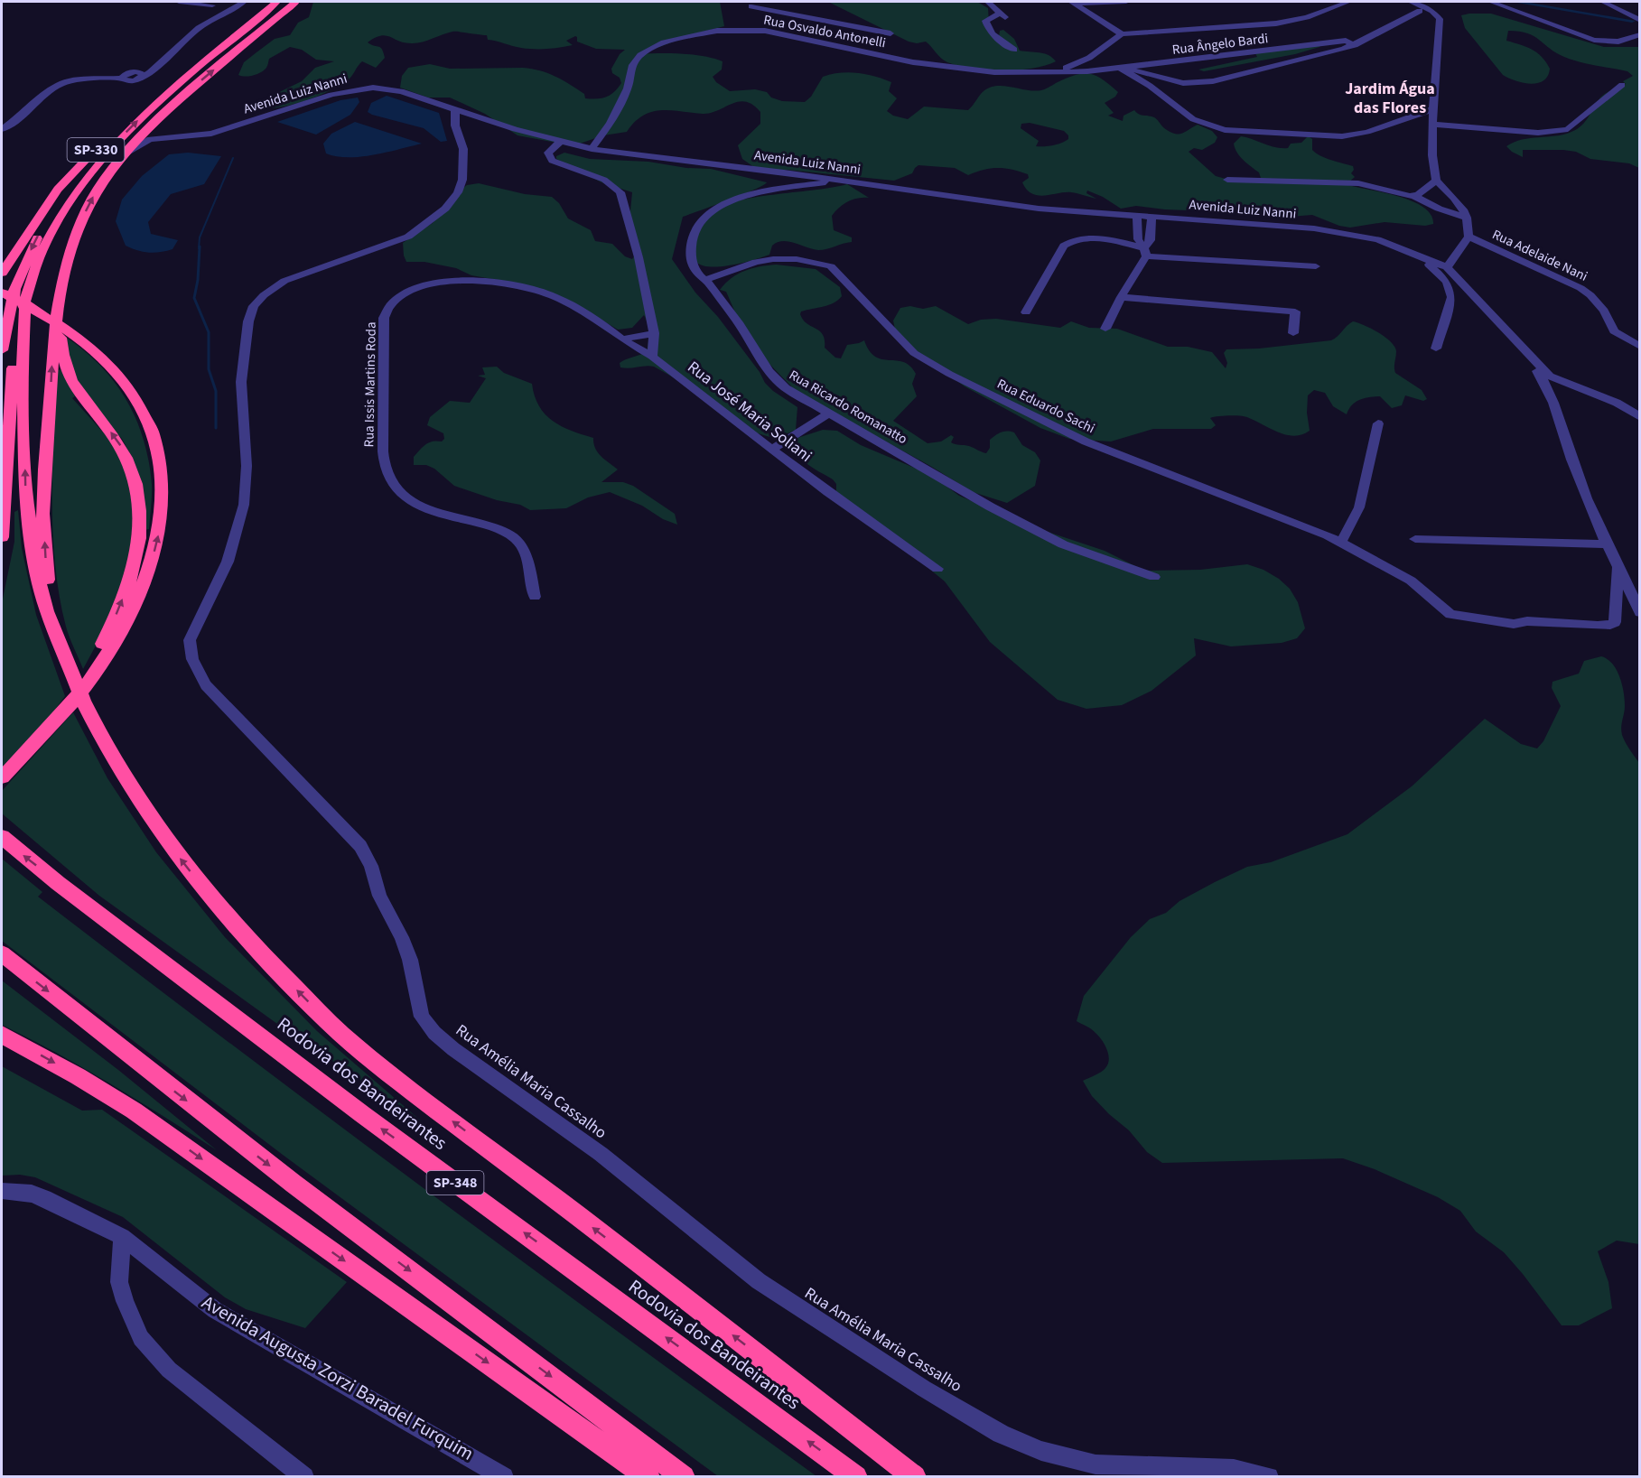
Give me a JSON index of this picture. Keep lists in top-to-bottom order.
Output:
{
  "streets": {
    "highway": ["SP-330", "Rodovia dos Bandeirantes", "SP-348"],
    "street": [
      "Rua Osvaldo Antonelli",
      "Rua Ângelo Bardi",
      "Avenida Luiz Nanni",
      "Rua Adelaide Nani",
      "Rua Issis Martins Roda",
      "Rua Eduardo Sachi",
      "Rua Ricardo Romanatto",
      "Rua José Maria Soliani",
      "Rua Amélia Maria Cassalho",
      "Avenida Augusta Zorzi Baradel Furquim"
    ]
  },
  "crossings": [
    ["Rua Osvaldo Antonelli", "Rua Ângelo Bardi"],
    ["Rua Osvaldo Antonelli", "Avenida Luiz Nanni"],
    ["Avenida Luiz Nanni", "Rua Ricardo Romanatto"],
    ["Avenida Luiz Nanni", "Rua Amélia Maria Cassalho"],
    ["Rua Issis Martins Roda", "Rua José Maria Soliani"],
    ["Rua Eduardo Sachi", "Rua Ricardo Romanatto"]
  ],
  "districts": ["Jardim Água das Flores"]
}
